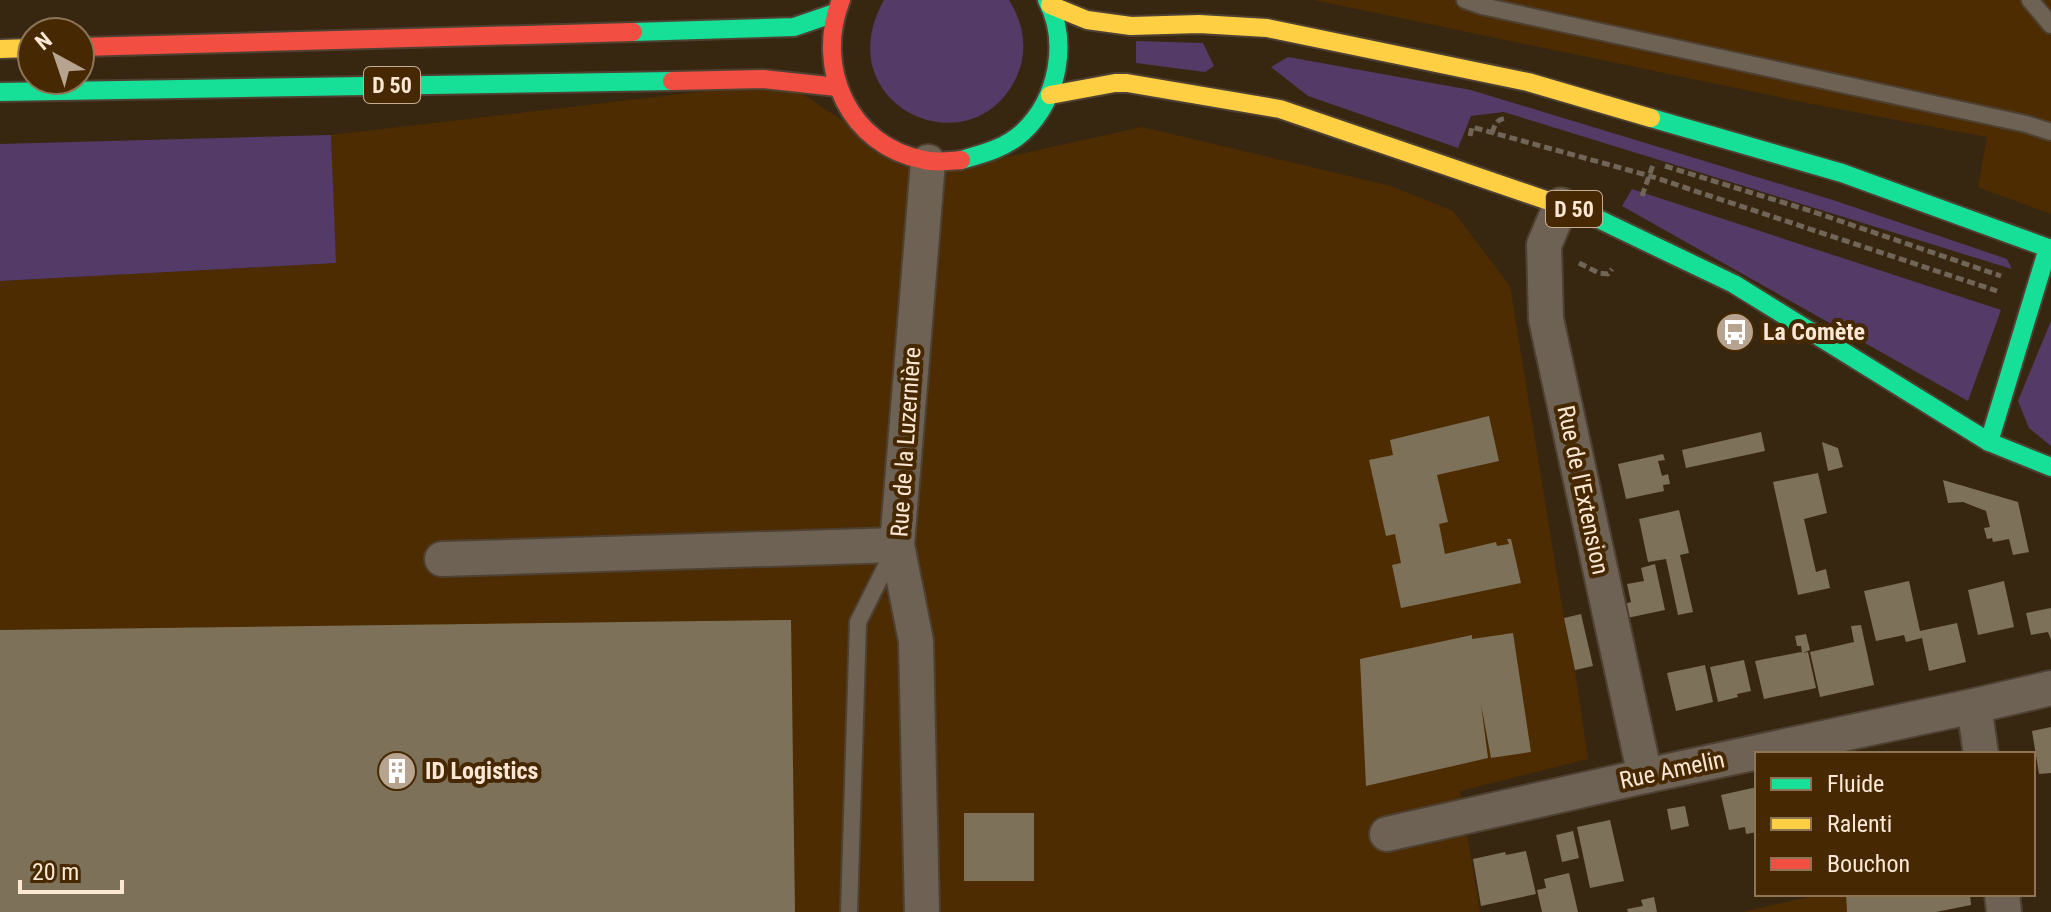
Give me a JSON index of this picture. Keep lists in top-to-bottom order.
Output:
{
  "streets": {
    "main road": ["D 50"],
    "street": ["Rue de la Luzernière", "Rue de l'Extension", "Rue Amelin"]
  },
  "crossings": [
    ["D 50", "Rue de l'Extension"],
    ["Rue de l'Extension", "Rue Amelin"]
  ],
  "places": {
    "bus stop": ["La Comète"],
    "building": ["ID Logistics"]
  },
  "legend": ["Fluide", "Ralenti", "Bouchon"],
  "scale_bar": "20 m",
  "north": "top left"
}
